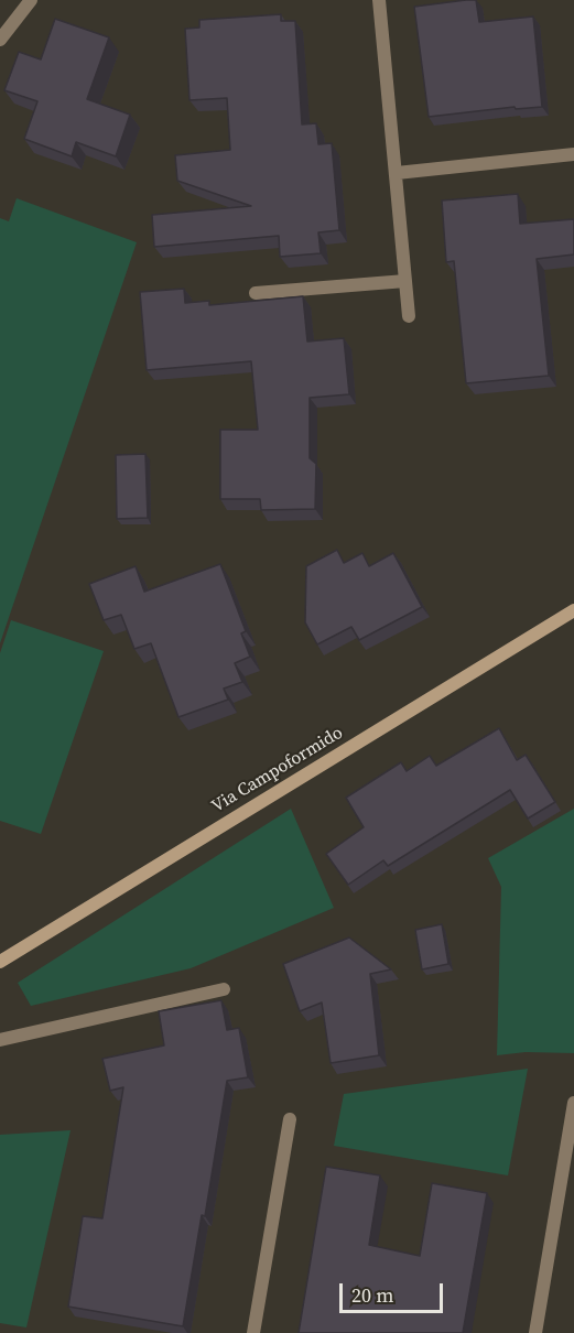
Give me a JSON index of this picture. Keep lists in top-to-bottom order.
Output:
{
  "streets": {
    "main road": ["Via Campoformido"]
  },
  "scale_bar": "20 m"
}
